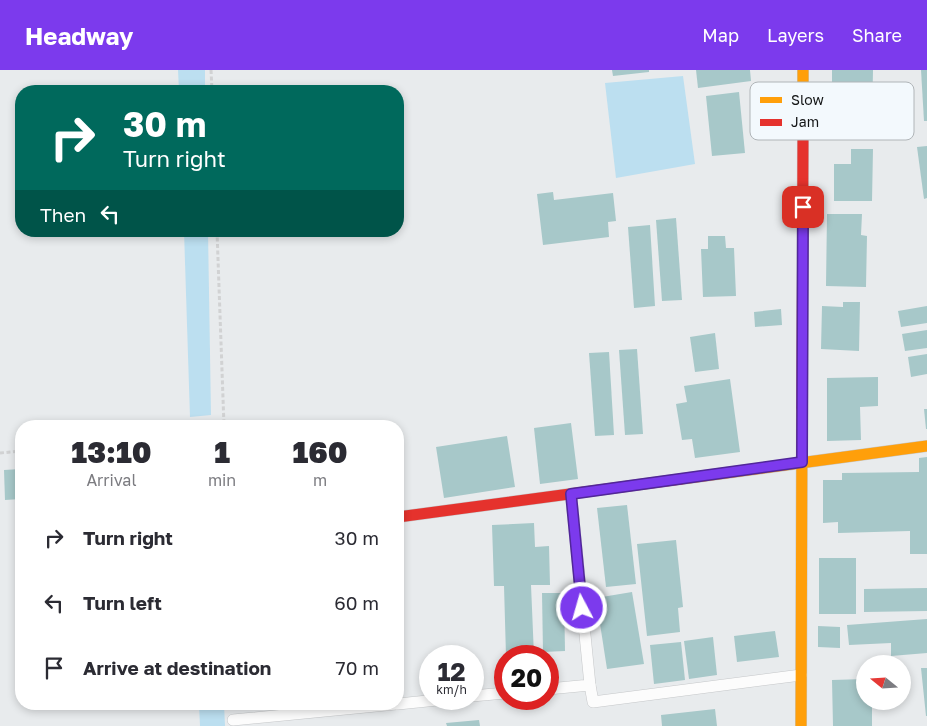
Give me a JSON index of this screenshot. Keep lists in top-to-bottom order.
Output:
{
  "legend": ["Slow", "Jam"],
  "north": "left",
  "page": {
    "header": "Headway",
    "nav": ["Map", "Layers", "Share"],
    "turn": ["30 m", "Turn right"],
    "then": "Then",
    "eta": [
      "13:10",
      "Arrival",
      "1",
      "min",
      "160",
      "m"
    ],
    "list": [
      {
        "name": "Turn right",
        "value": "30 m"
      },
      {
        "name": "Turn left",
        "value": "60 m"
      },
      {
        "name": "Arrive at destination",
        "value": "70 m"
      }
    ],
    "speed": "12 km/h",
    "limit": "20"
  }
}
